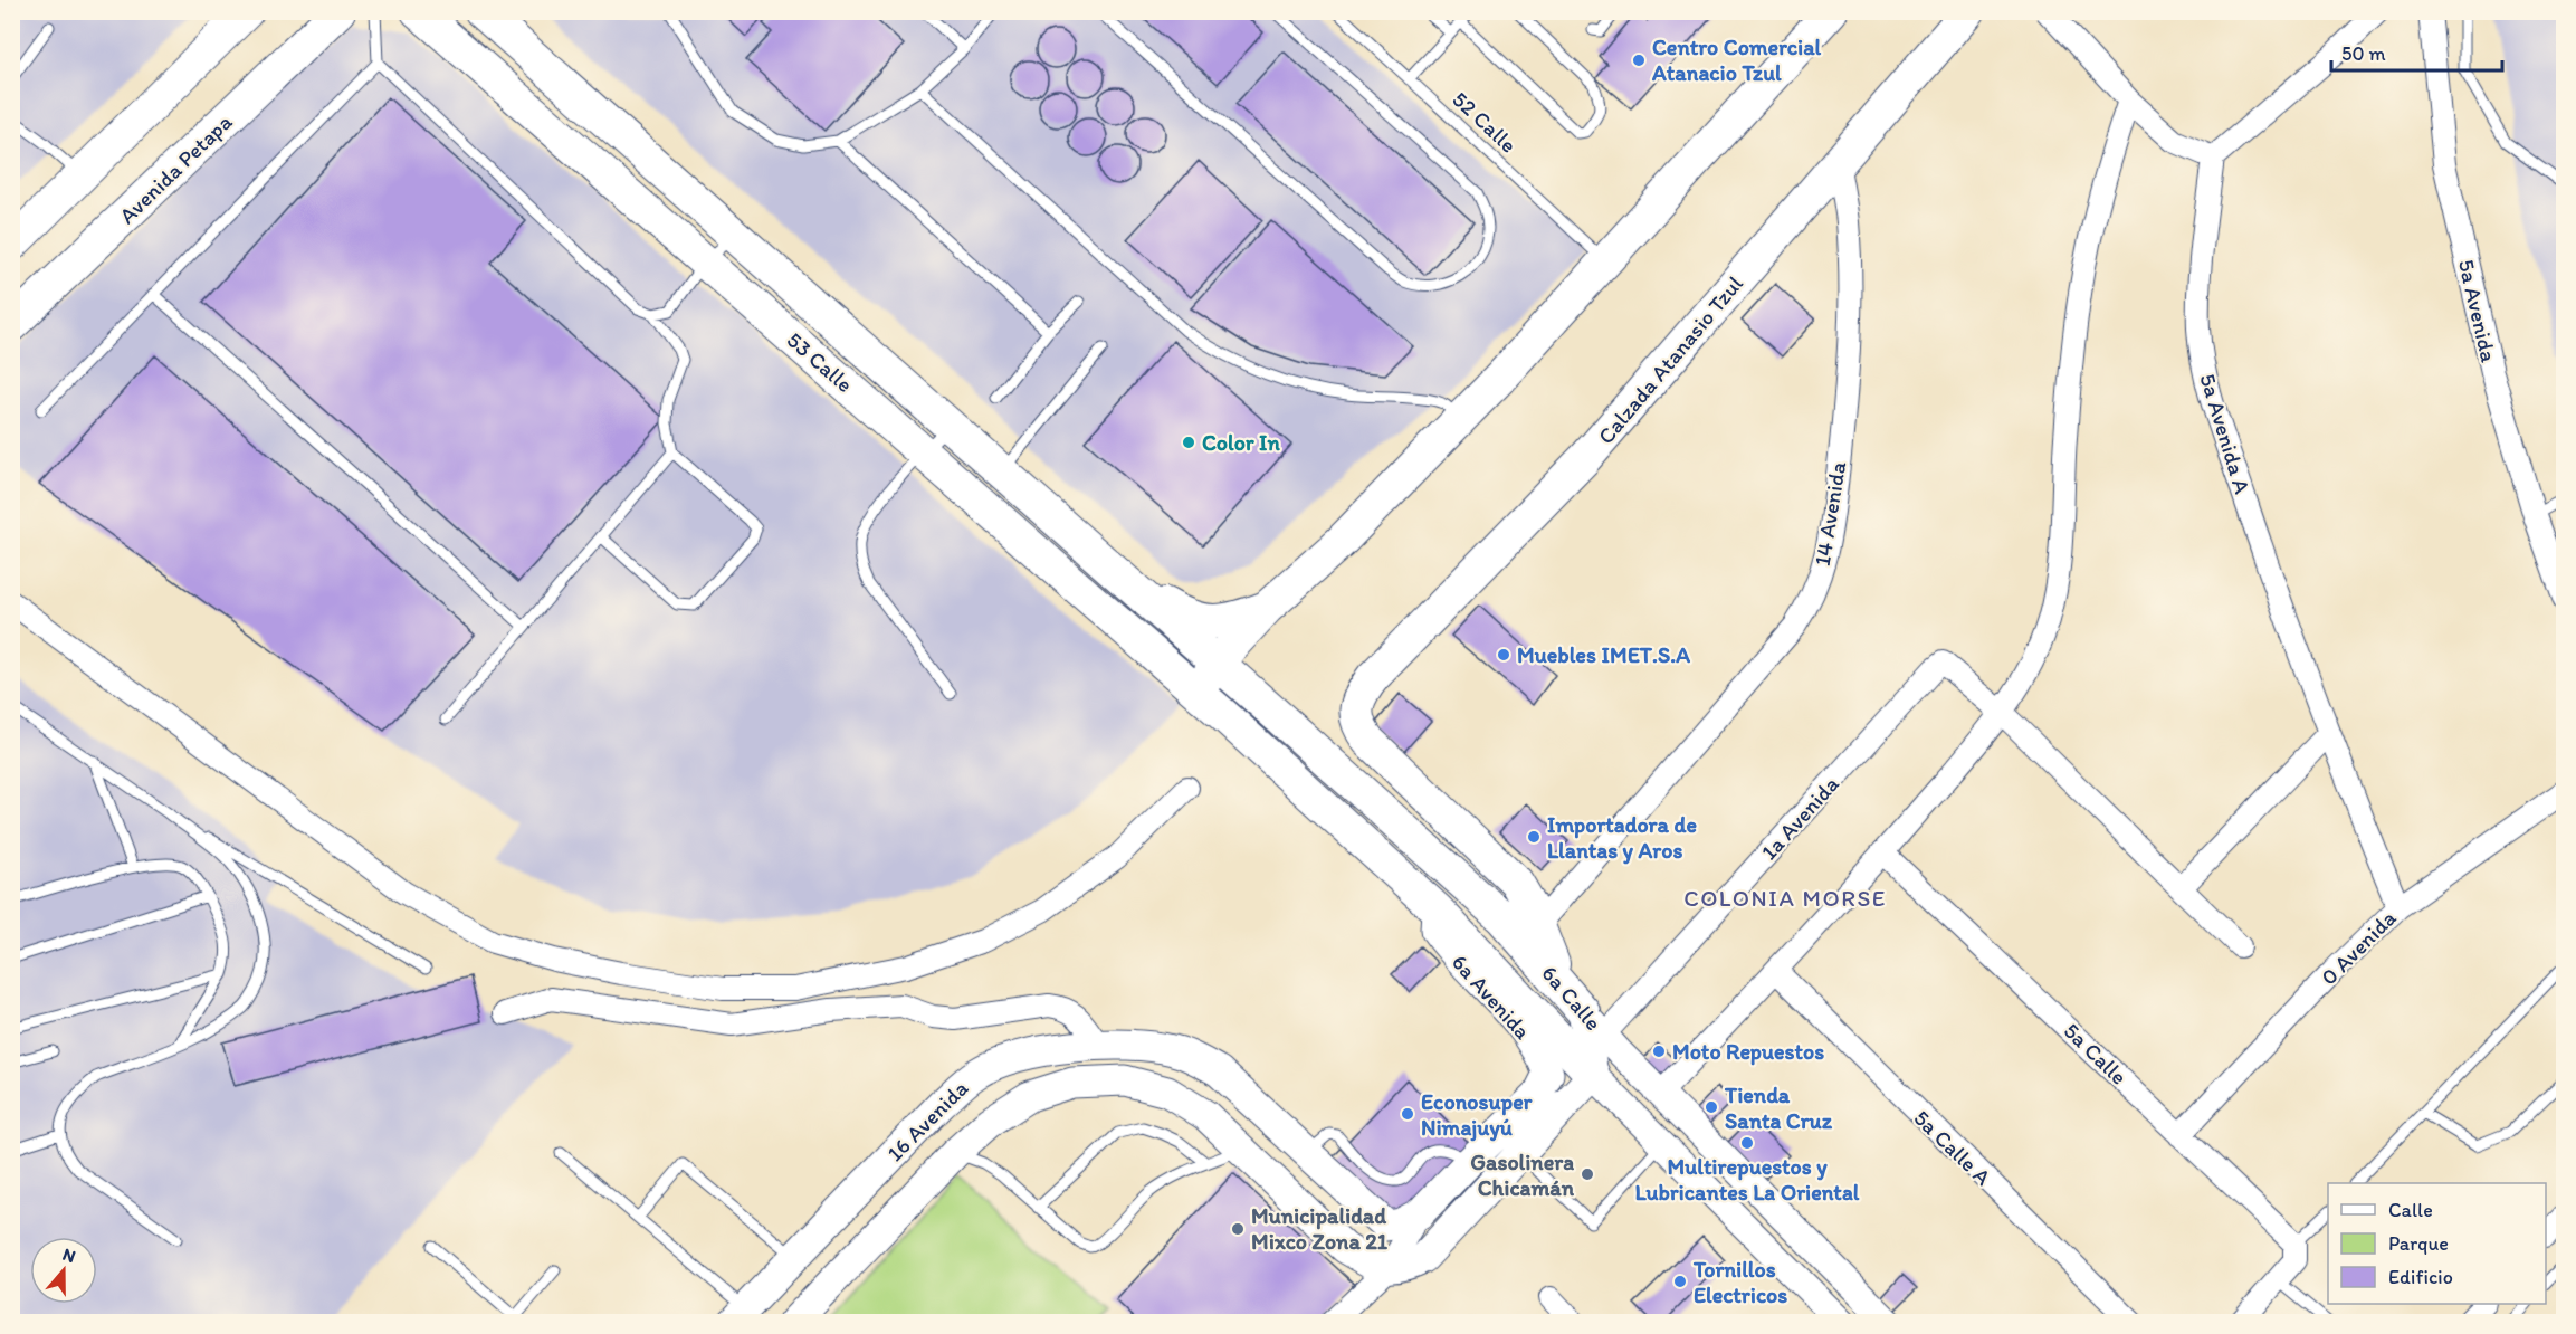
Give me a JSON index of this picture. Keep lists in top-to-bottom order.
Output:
{
  "streets": {
    "main road": [
      "Avenida Petapa",
      "Calzada Atanasio Tzul",
      "53 Calle",
      "6a Avenida",
      "6a Calle",
      "16 Avenida"
    ],
    "street": [
      "5a Avenida",
      "5a Avenida A",
      "14 Avenida",
      "1a Avenida",
      "0 Avenida",
      "5a Calle",
      "5a Calle A"
    ],
    "lane": ["52 Calle"]
  },
  "crossings": [
    ["Calzada Atanasio Tzul", "14 Avenida"],
    ["53 Calle", "6a Calle"],
    ["5a Avenida A", "0 Avenida"],
    ["1a Avenida", "6a Calle"],
    ["0 Avenida", "5a Calle"],
    ["6a Avenida", "6a Calle"],
    ["6a Avenida", "16 Avenida"]
  ],
  "districts": ["COLONIA MORSE"],
  "places": [
    "Centro Comercial Atanacio Tzul",
    "Color In",
    "Muebles IMET.S.A",
    "Importadora de Llantas y Aros",
    "Moto Repuestos",
    "Tienda Santa Cruz",
    "Econosuper Nimajuyú",
    "Multirepuestos y Lubricantes La Oriental",
    "Gasolinera Chicamán",
    "Municipalidad Mixco Zona 21",
    "Tornillos Electricos"
  ],
  "legend": ["Calle", "Parque", "Edificio"],
  "scale_bar": "50 m",
  "north": "top"
}
